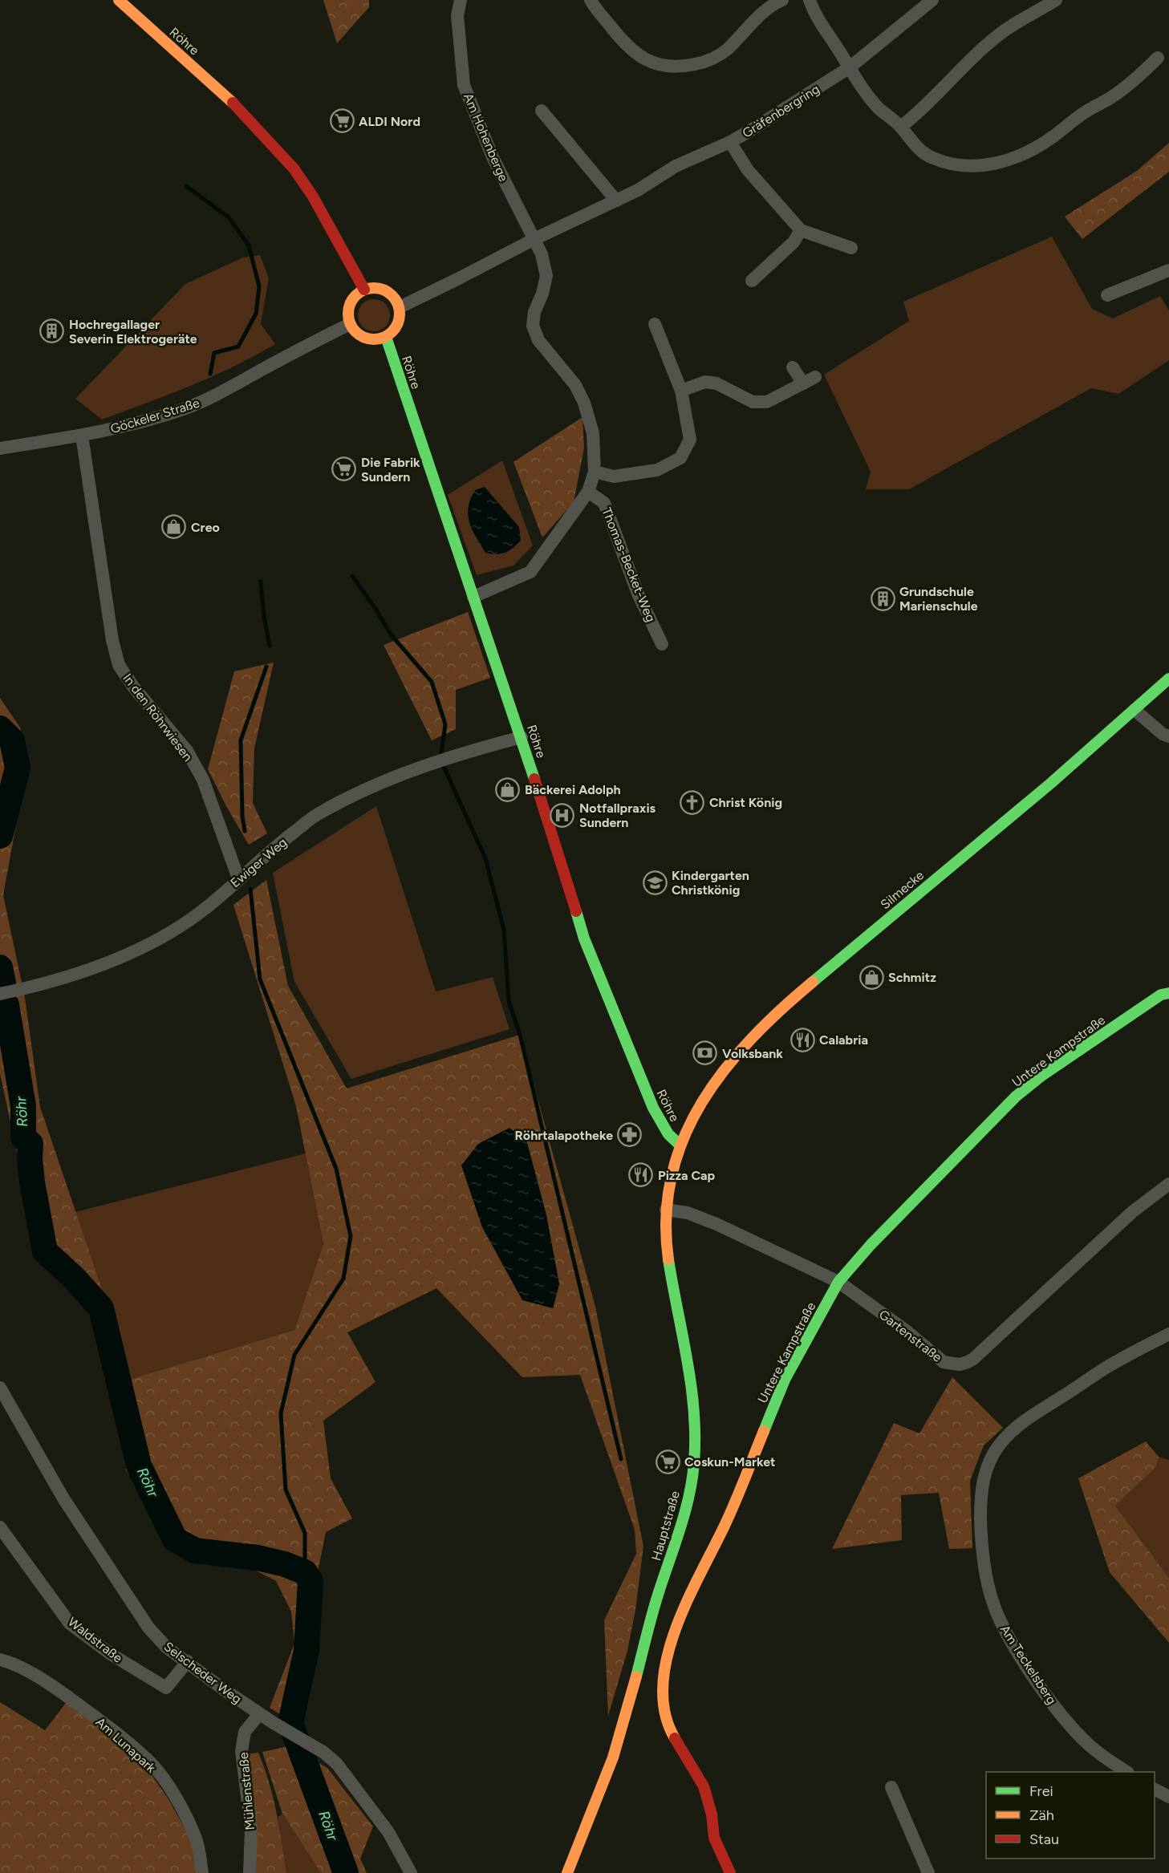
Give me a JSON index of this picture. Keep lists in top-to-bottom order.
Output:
{
  "streets": {
    "main road": [
      "Röhre",
      "Silmecke",
      "Untere Kampstraße",
      "Hauptstraße"
    ],
    "street": [
      "Gräfenbergring",
      "Am Hohenberge",
      "Göckeler Straße",
      "Thomas-Becket-Weg",
      "In den Röhrwiesen",
      "Ewiger Weg",
      "Gartenstraße",
      "Waldstraße",
      "Am Teckelsberg",
      "Selscheder Weg",
      "Am Lunapark",
      "Mühlenstraße"
    ]
  },
  "crossings": [
    ["Röhre", "Gräfenbergring"],
    ["Röhre", "Göckeler Straße"],
    ["Röhre", "Ewiger Weg"],
    ["Röhre", "Silmecke"],
    ["Röhre", "Hauptstraße"],
    ["Gräfenbergring", "Am Hohenberge"],
    ["Gräfenbergring", "Göckeler Straße"],
    ["Göckeler Straße", "In den Röhrwiesen"],
    ["In den Röhrwiesen", "Ewiger Weg"],
    ["Silmecke", "Hauptstraße"],
    ["Untere Kampstraße", "Gartenstraße"],
    ["Gartenstraße", "Hauptstraße"],
    ["Waldstraße", "Selscheder Weg"],
    ["Selscheder Weg", "Mühlenstraße"]
  ],
  "water": ["Röhr"],
  "places": {
    "supermarket": ["ALDI Nord", "Die Fabrik Sundern", "Coskun-Market"],
    "building": ["Hochregallager Severin Elektrogeräte", "Grundschule Marienschule"],
    "shop": ["Creo", "Bäckerei Adolph", "Schmitz"],
    "church": ["Christ König"],
    "hospital": ["Notfallpraxis Sundern"],
    "school or university": ["Kindergarten Christkönig"],
    "restaurant": ["Calabria", "Pizza Cap"],
    "bank": ["Volksbank"],
    "pharmacy": ["Röhrtalapotheke"]
  },
  "legend": ["Frei", "Zäh", "Stau"]
}
